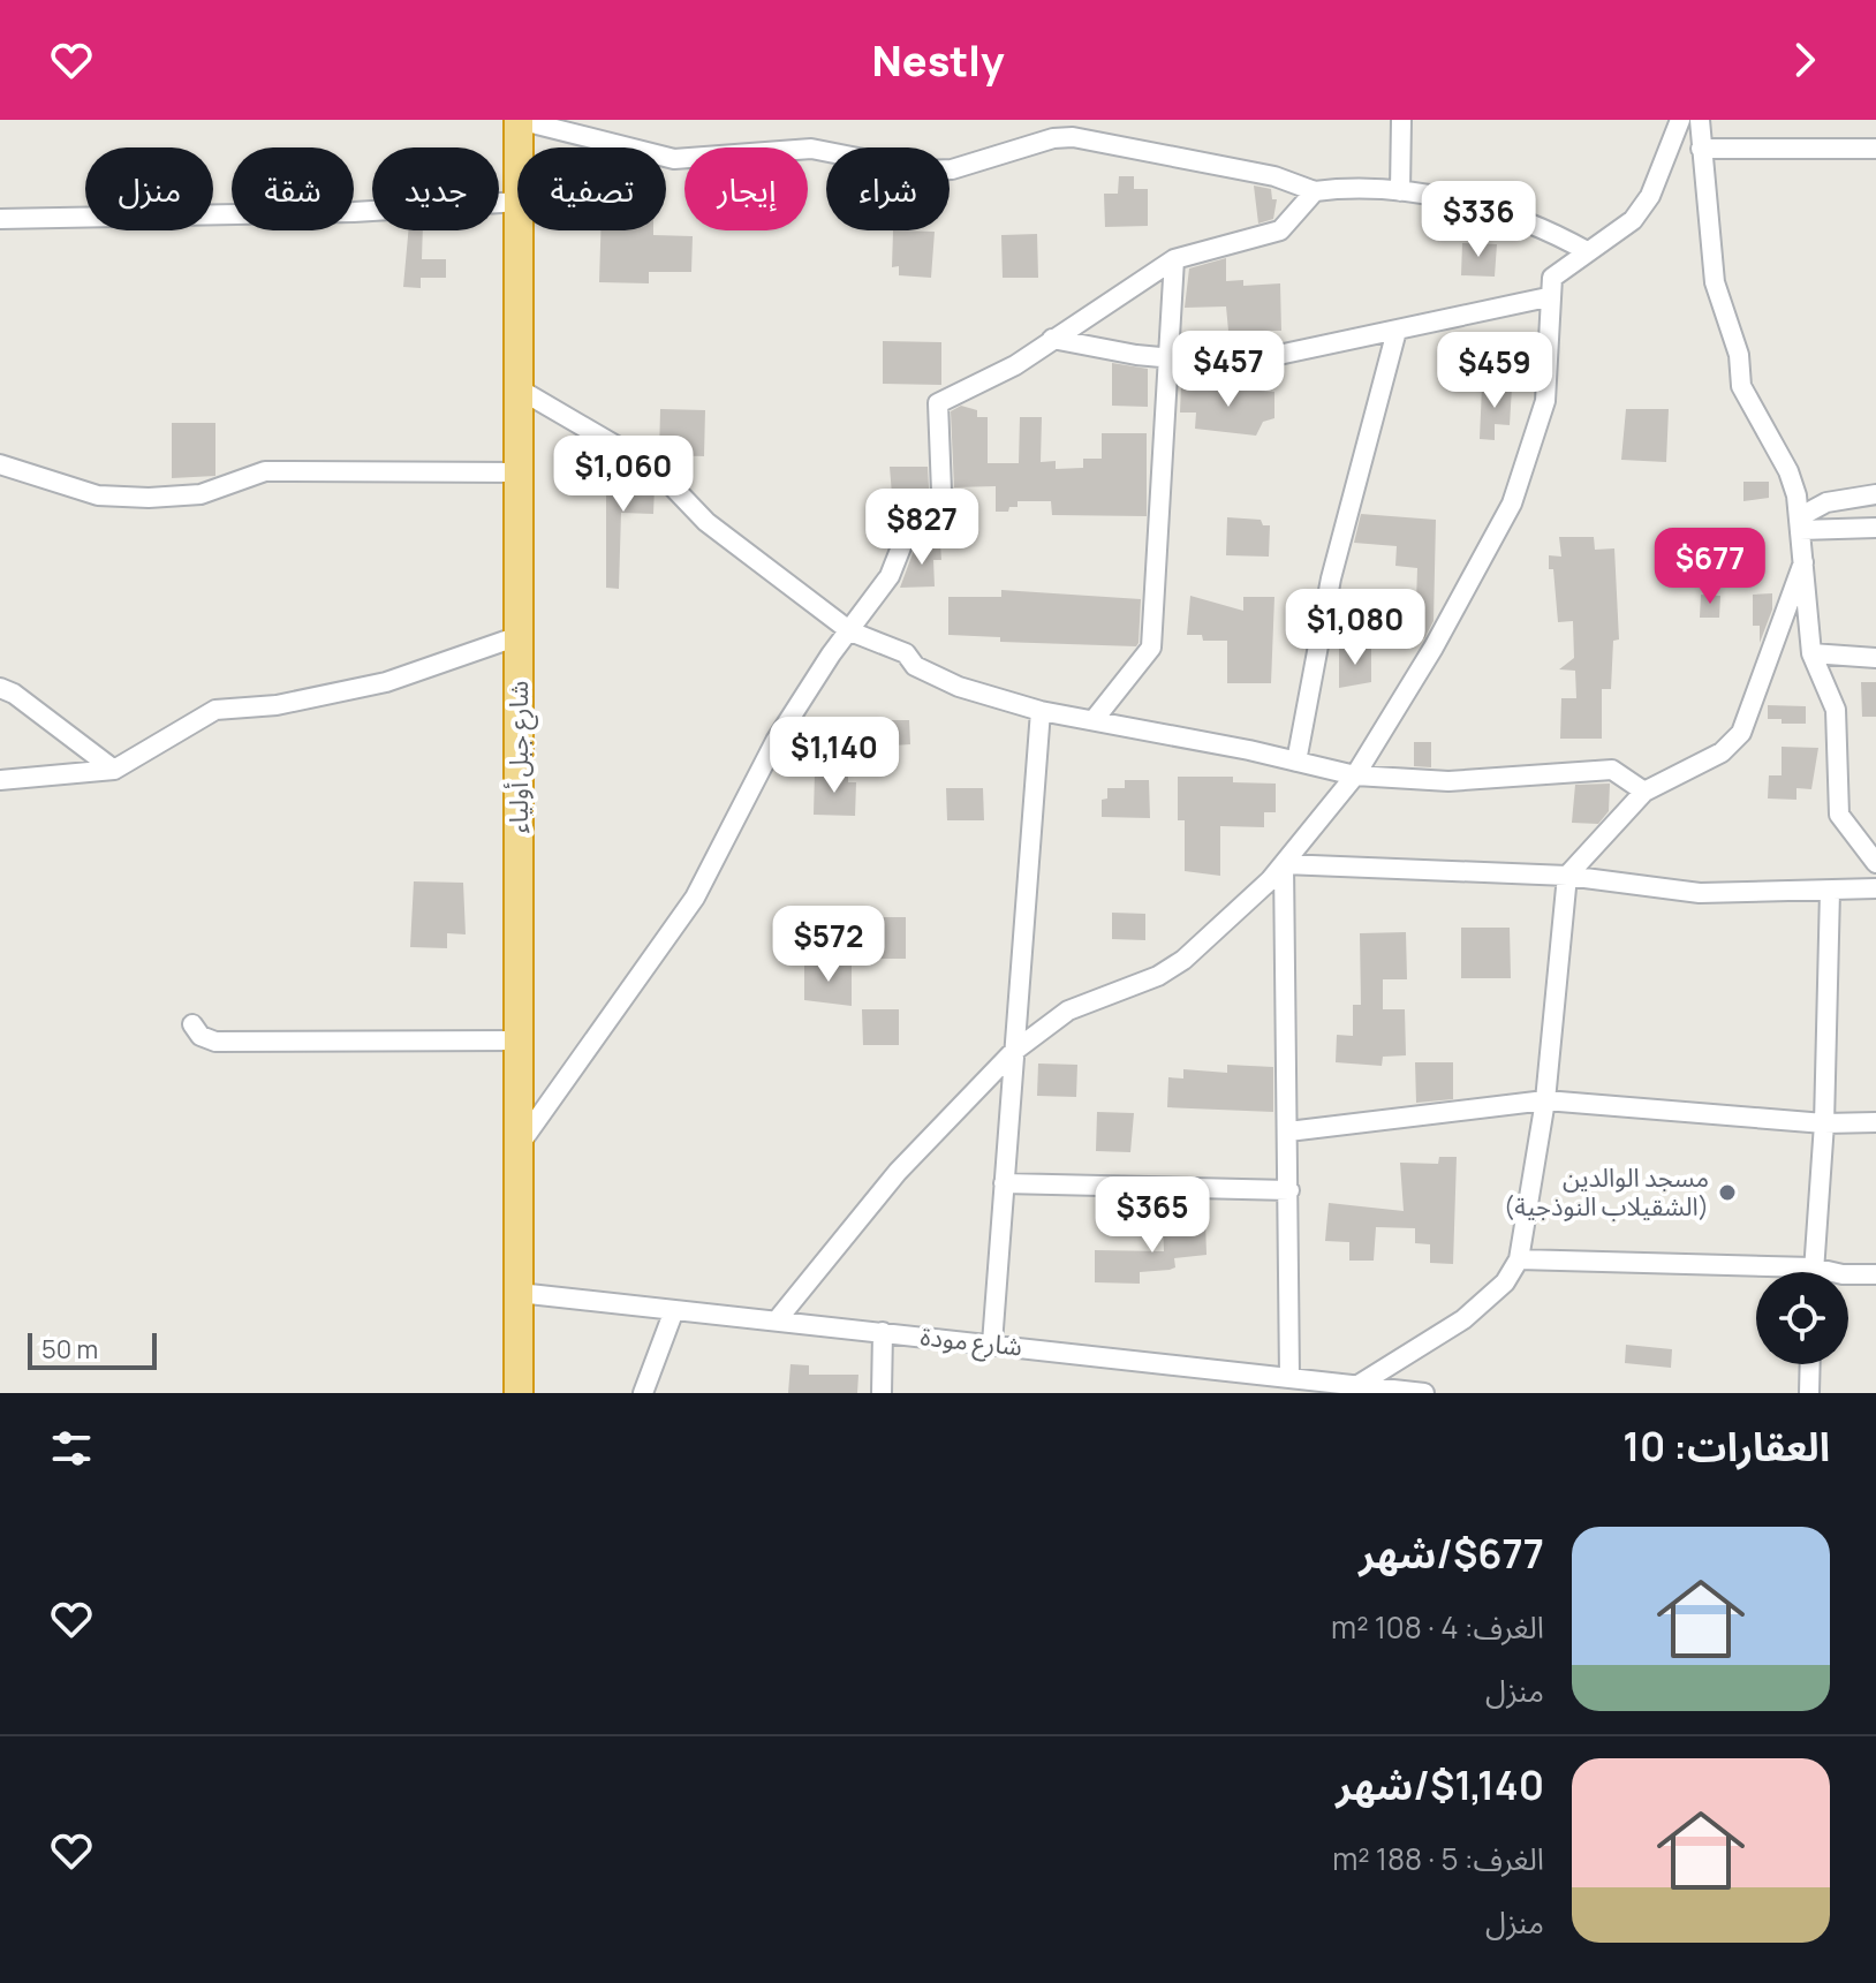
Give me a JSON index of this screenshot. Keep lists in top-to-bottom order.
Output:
{
  "streets": {
    "highway": ["شارع جبل أولياء"],
    "street": ["شارع مودة"]
  },
  "crossings": [
    ["شارع جبل أولياء", "شارع مودة"]
  ],
  "places": ["مسجد الوالدين (الشقيلاب النوذجية)"],
  "scale_bar": "50 m",
  "page": {
    "header": "Nestly",
    "chip": [
      "شراء",
      "إيجار",
      "تصفية",
      "جديد",
      "شقة",
      "منزل"
    ],
    "price": [
      "$336",
      "$457",
      "$459",
      "$1,060",
      "$827",
      "$677",
      "$1,080",
      "$1,140",
      "$572",
      "$365"
    ],
    "scale": "50 m",
    "heading": "العقارات: 10",
    "list": [
      {
        "name": "$677/شهر",
        "note": "الغرف: 4 · 108 m² · منزل"
      },
      {
        "name": "$1,140/شهر",
        "note": "الغرف: 5 · 188 m² · منزل"
      }
    ]
  }
}
